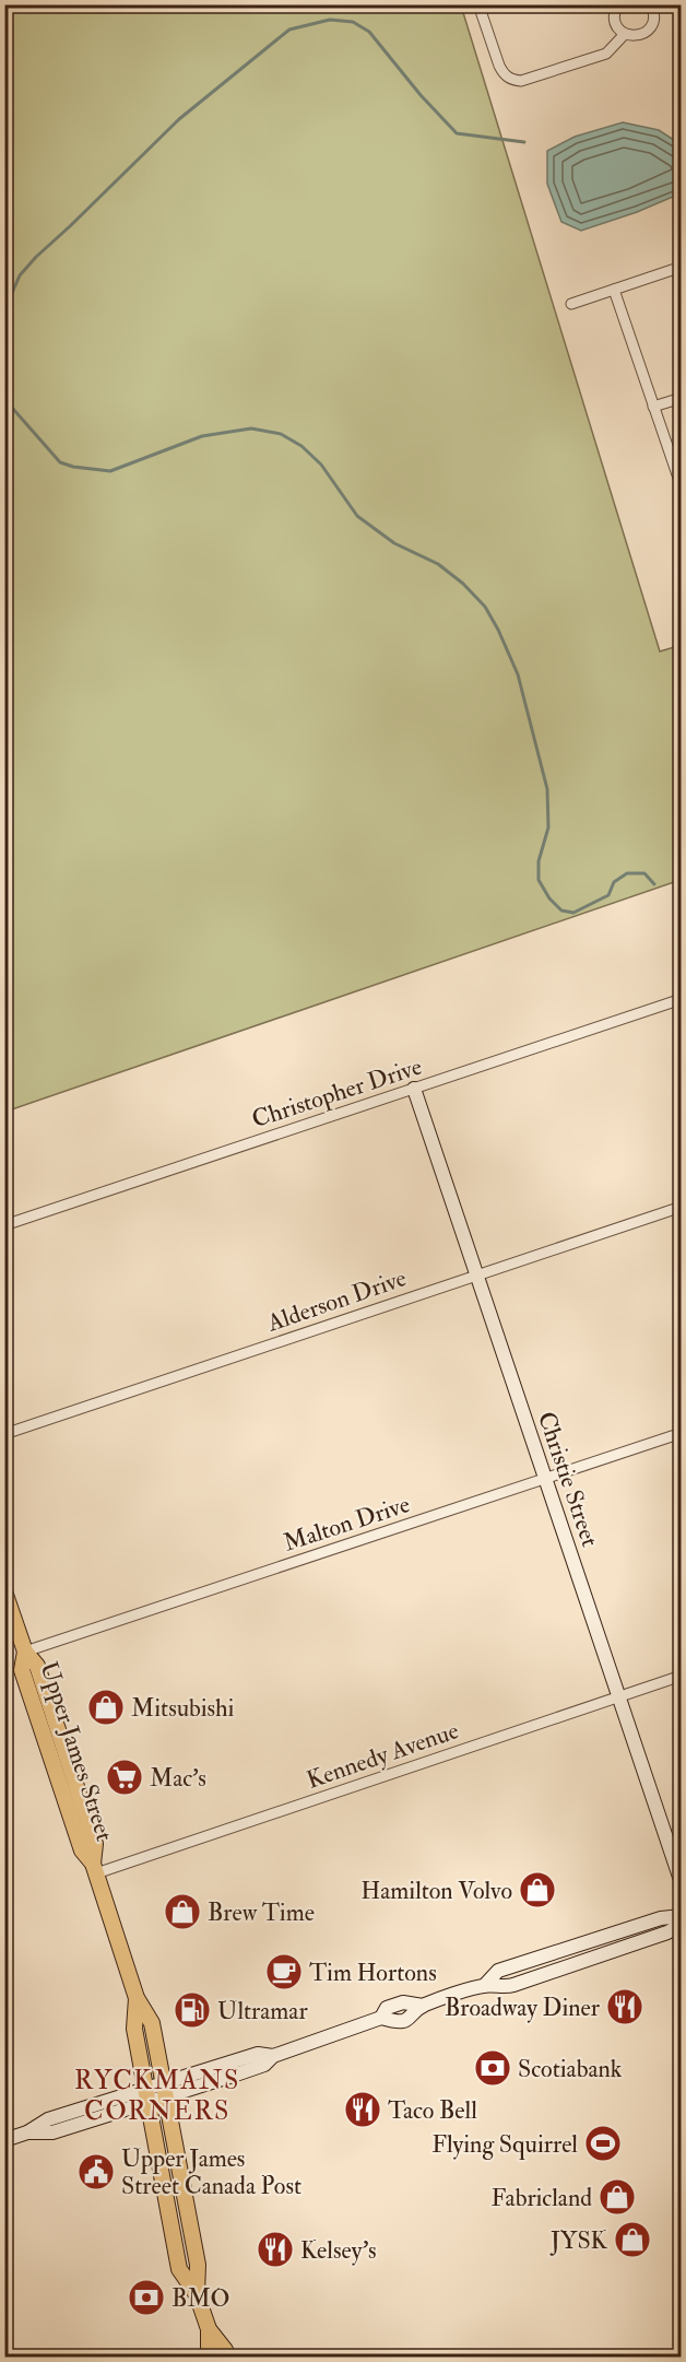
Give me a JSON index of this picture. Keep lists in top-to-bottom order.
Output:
{
  "streets": {
    "main road": ["Christie Street", "Upper James Street"],
    "street": [
      "Christopher Drive",
      "Alderson Drive",
      "Malton Drive",
      "Kennedy Avenue"
    ]
  },
  "crossings": [
    ["Christopher Drive", "Christie Street"],
    ["Alderson Drive", "Christie Street"],
    ["Christie Street", "Malton Drive"],
    ["Christie Street", "Kennedy Avenue"],
    ["Malton Drive", "Upper James Street"],
    ["Upper James Street", "Kennedy Avenue"]
  ],
  "districts": ["RYCKMANS CORNERS"],
  "places": {
    "shop": [
      "Mitsubishi",
      "Hamilton Volvo",
      "Brew Time",
      "Fabricland",
      "JYSK"
    ],
    "supermarket": ["Mac's"],
    "cafe": ["Tim Hortons"],
    "restaurant": ["Broadway Diner", "Taco Bell", "Kelsey's"],
    "fuel station": ["Ultramar"],
    "bank": ["Scotiabank", "BMO"],
    "sports": ["Flying Squirrel"],
    "public building": ["Upper James Street Canada Post"]
  }
}
